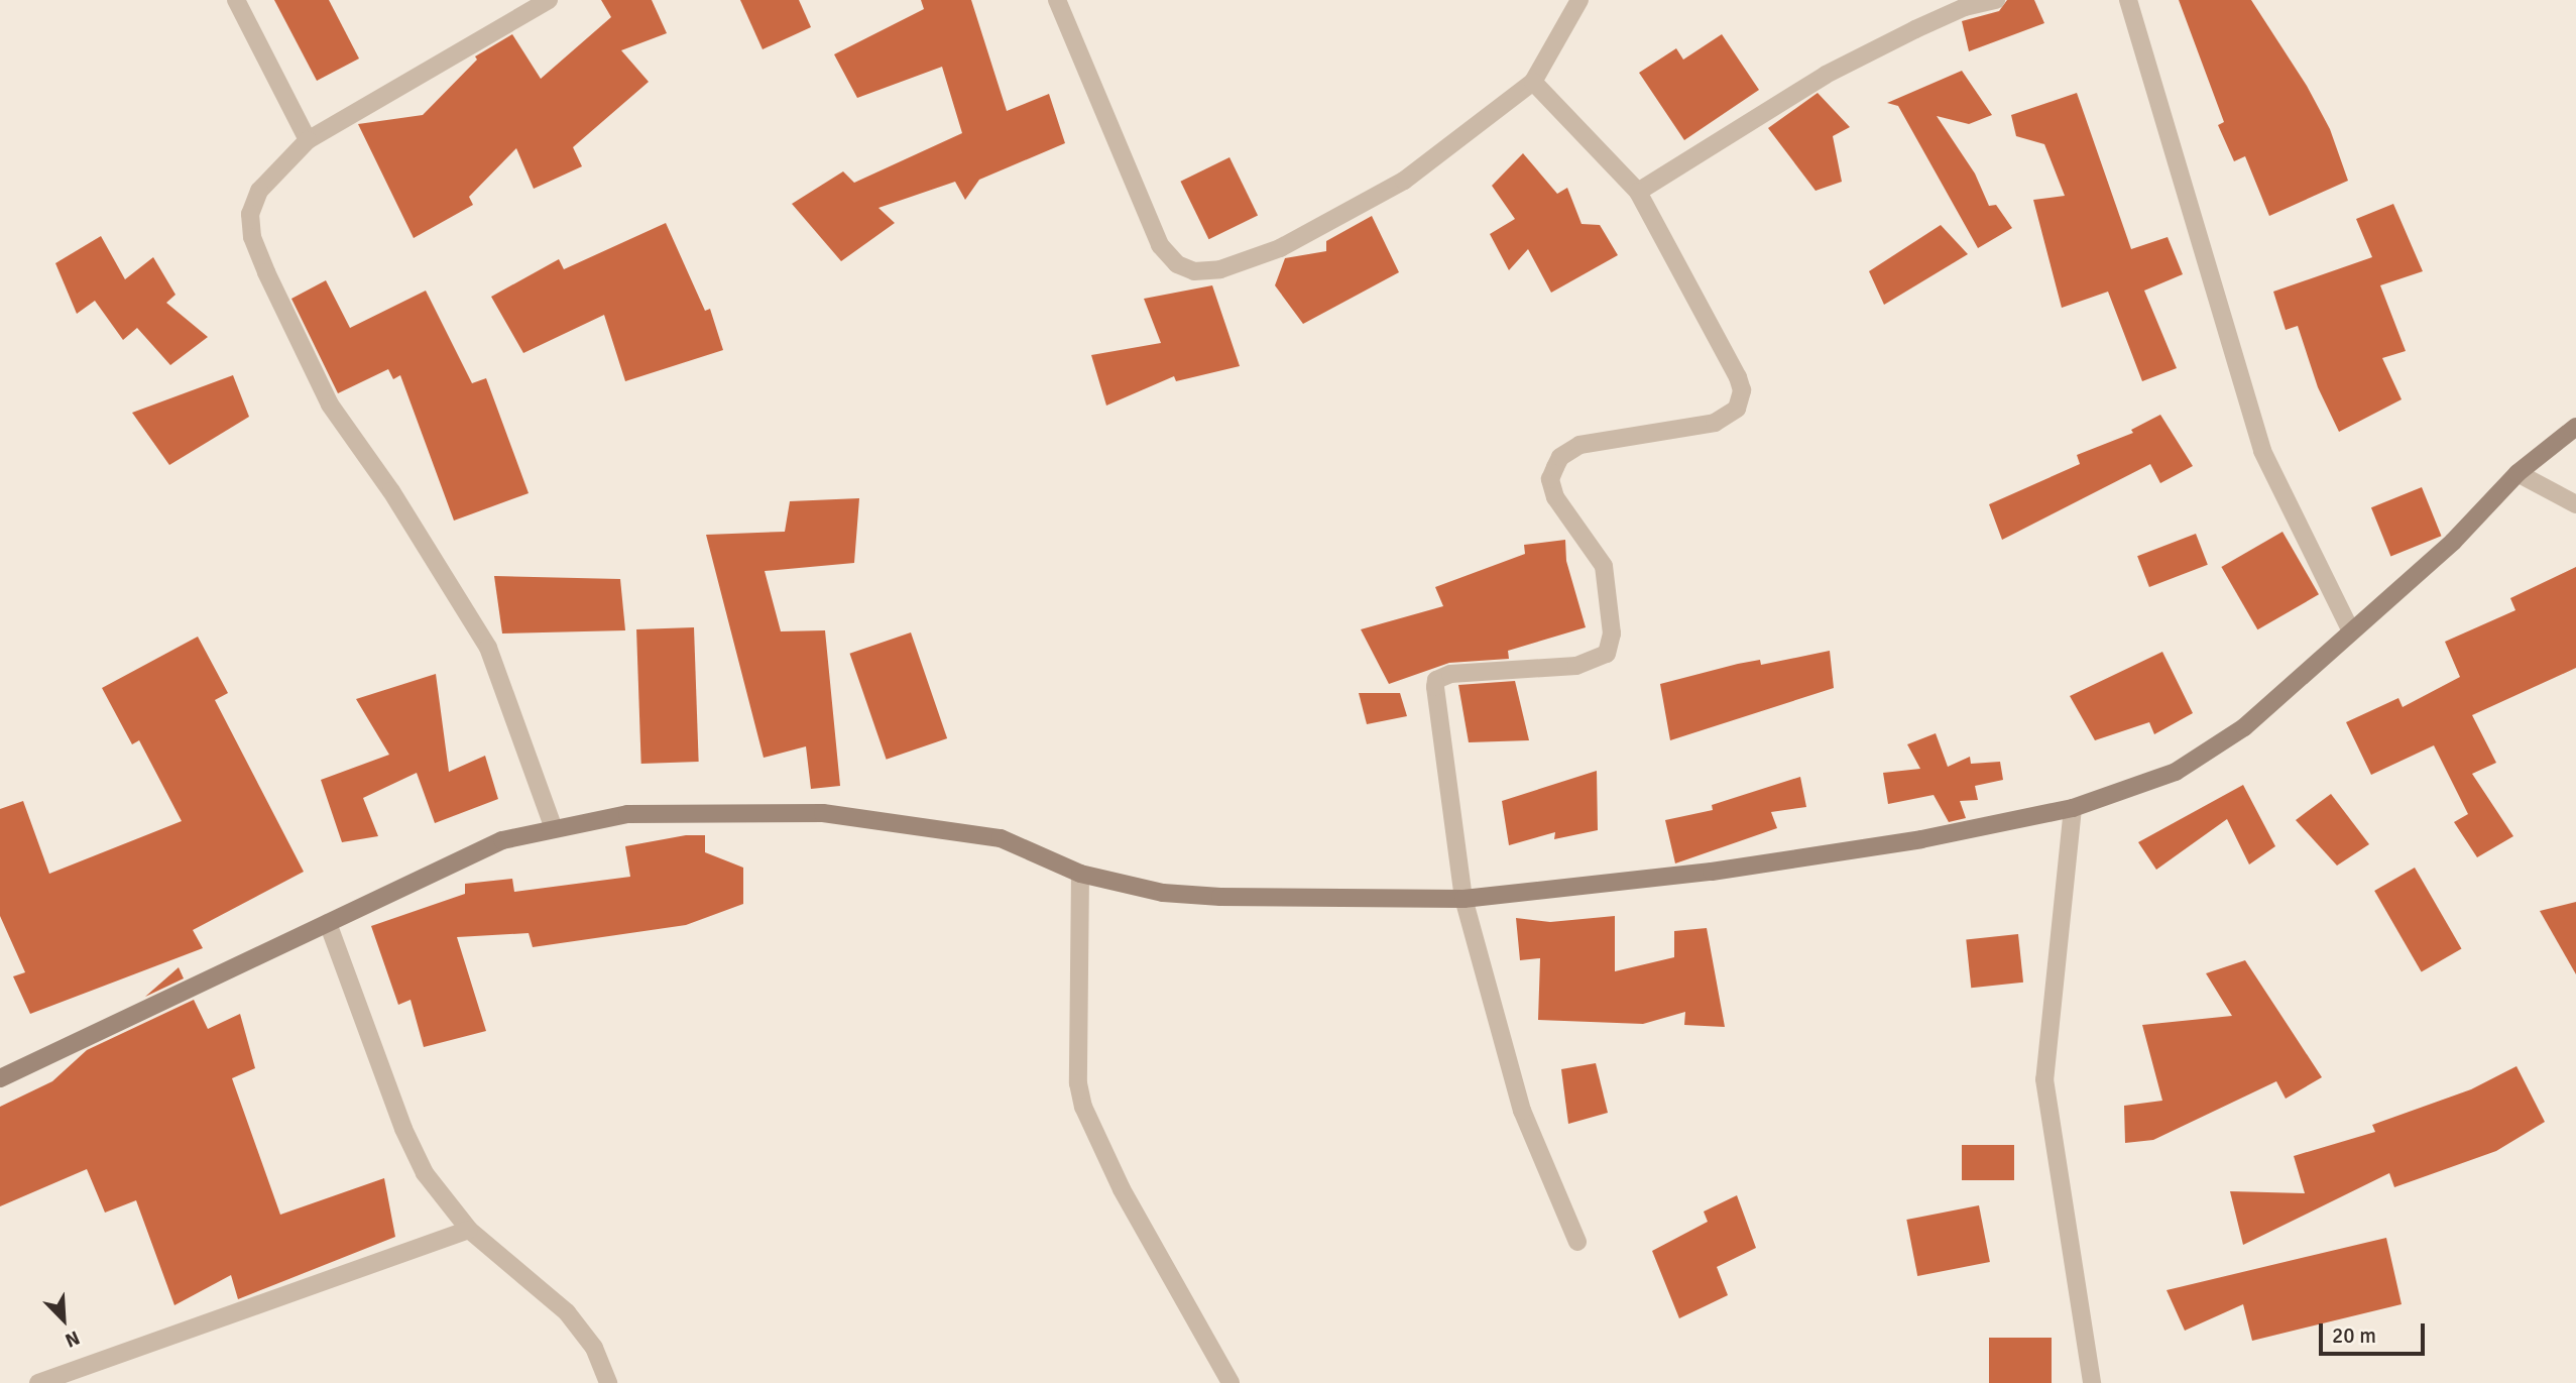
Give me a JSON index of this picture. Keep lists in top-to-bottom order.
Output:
{
  "scale_bar": "20 m",
  "north": "bottom right"
}
